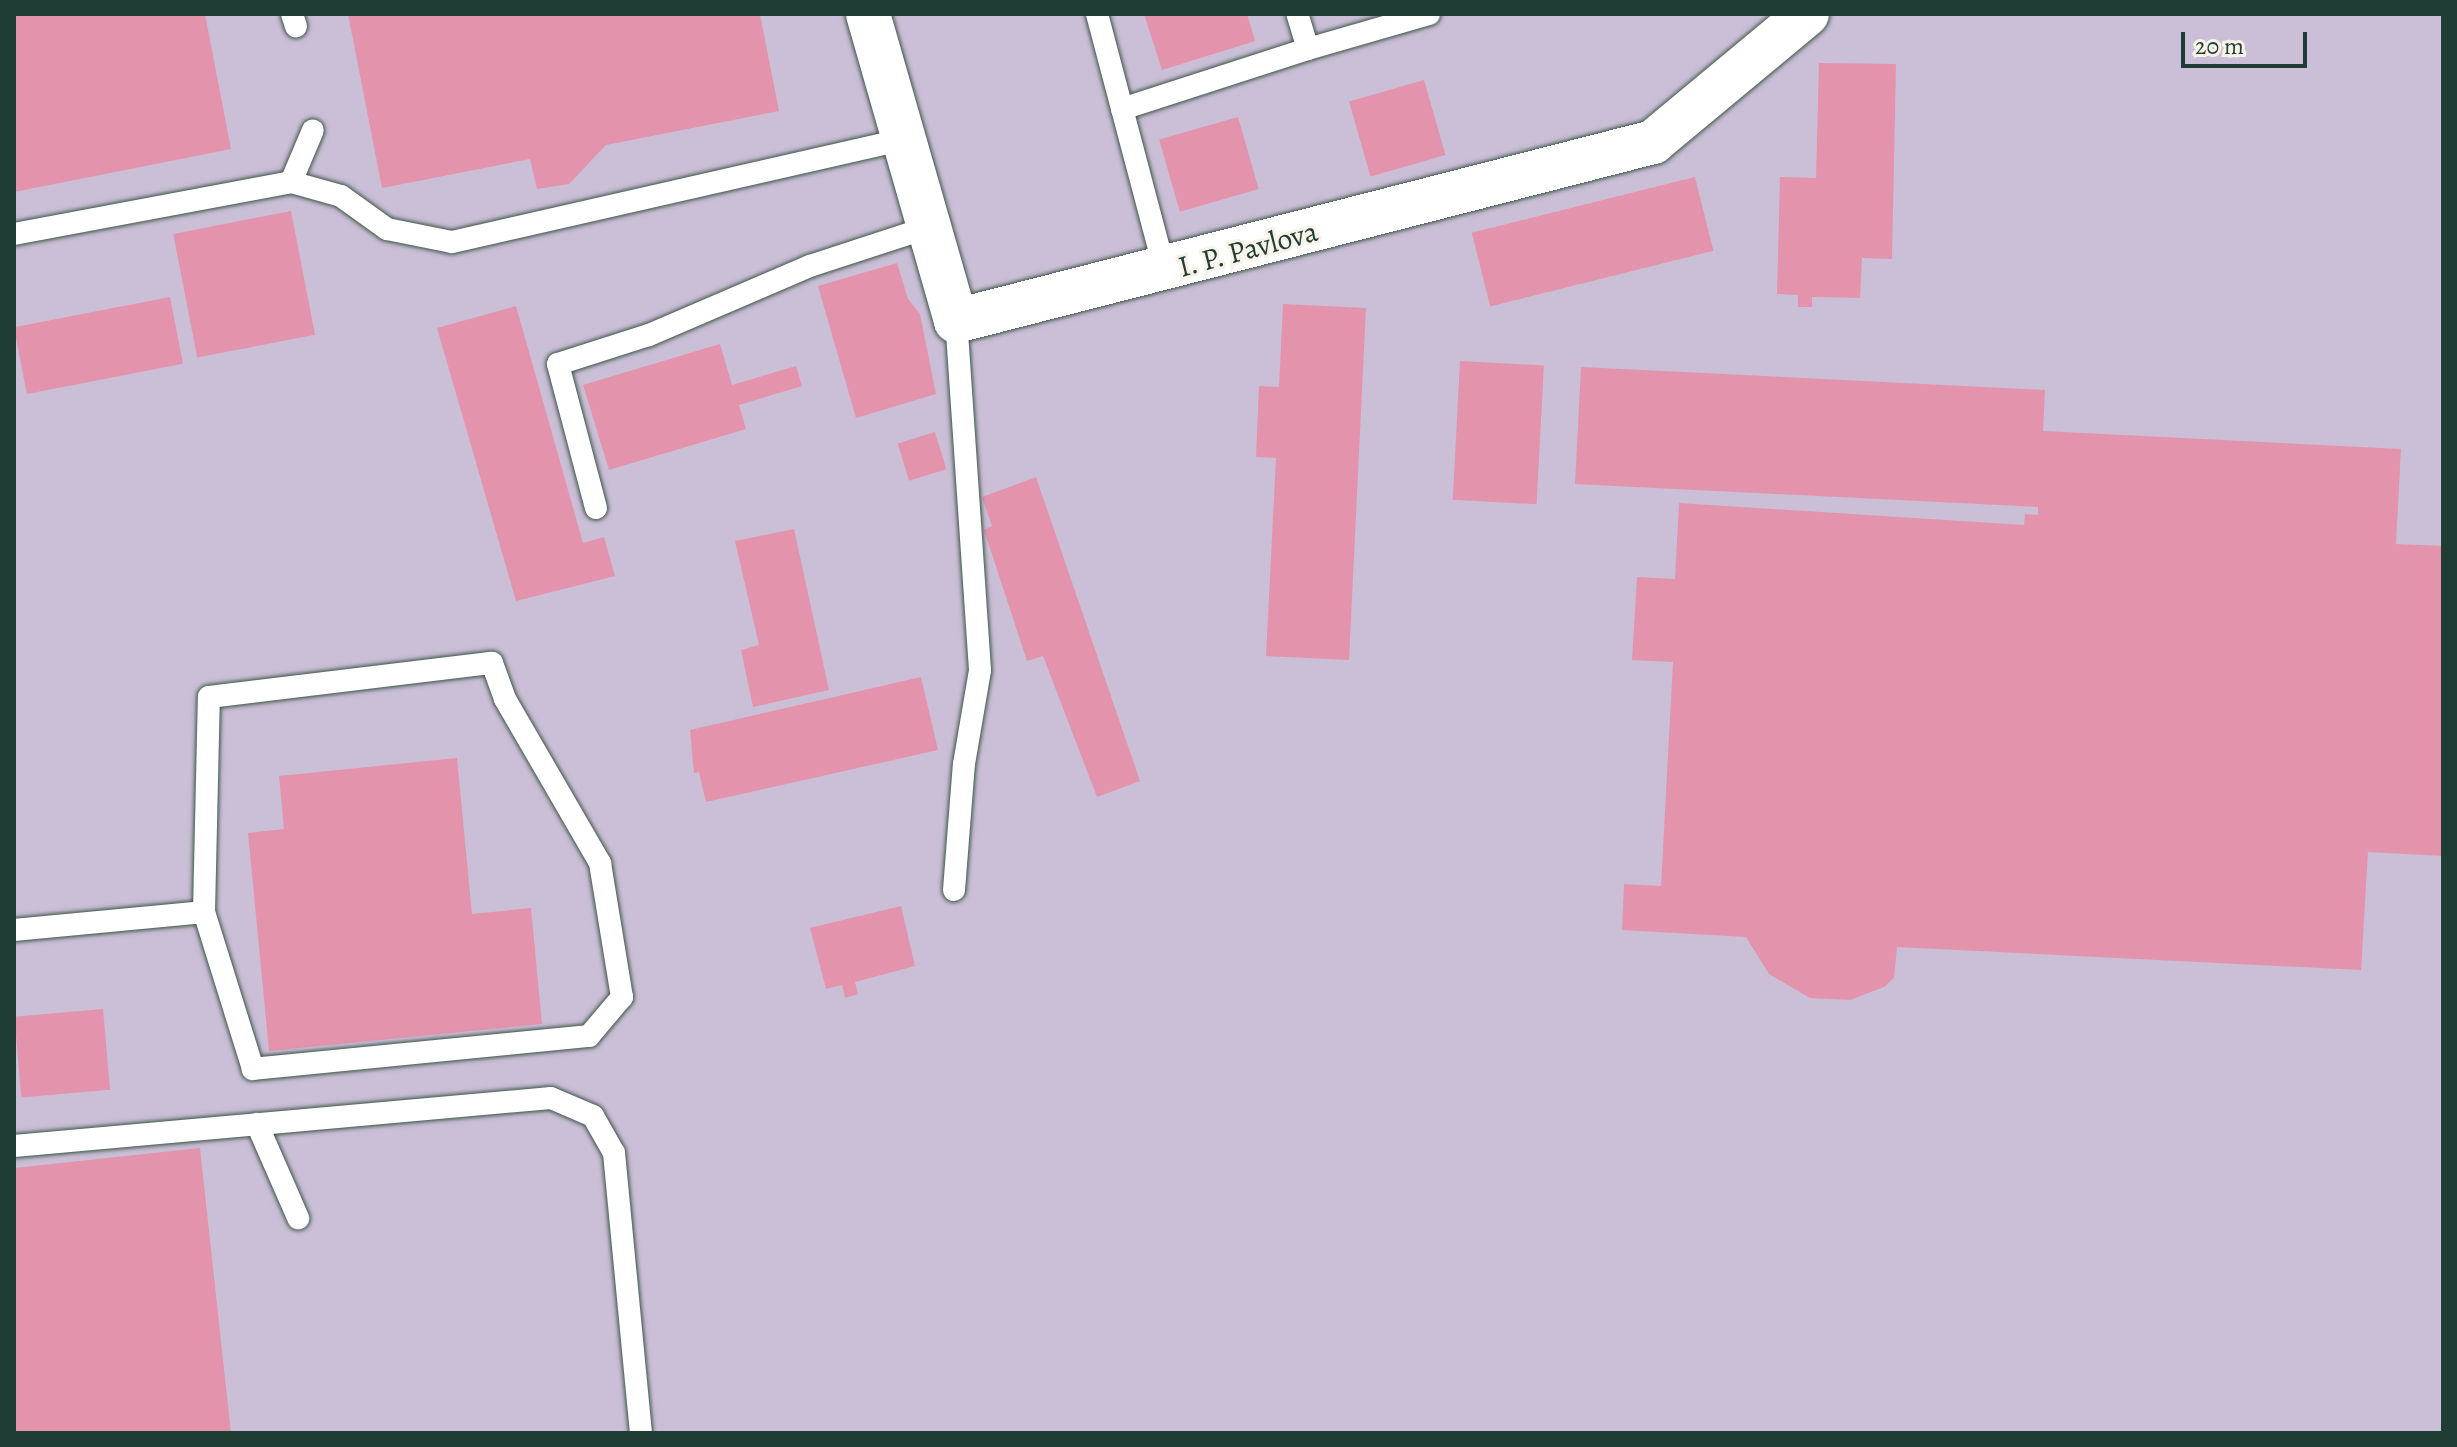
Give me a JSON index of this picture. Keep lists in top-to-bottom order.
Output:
{
  "streets": {
    "street": ["I. P. Pavlova"]
  },
  "scale_bar": "20 m"
}
